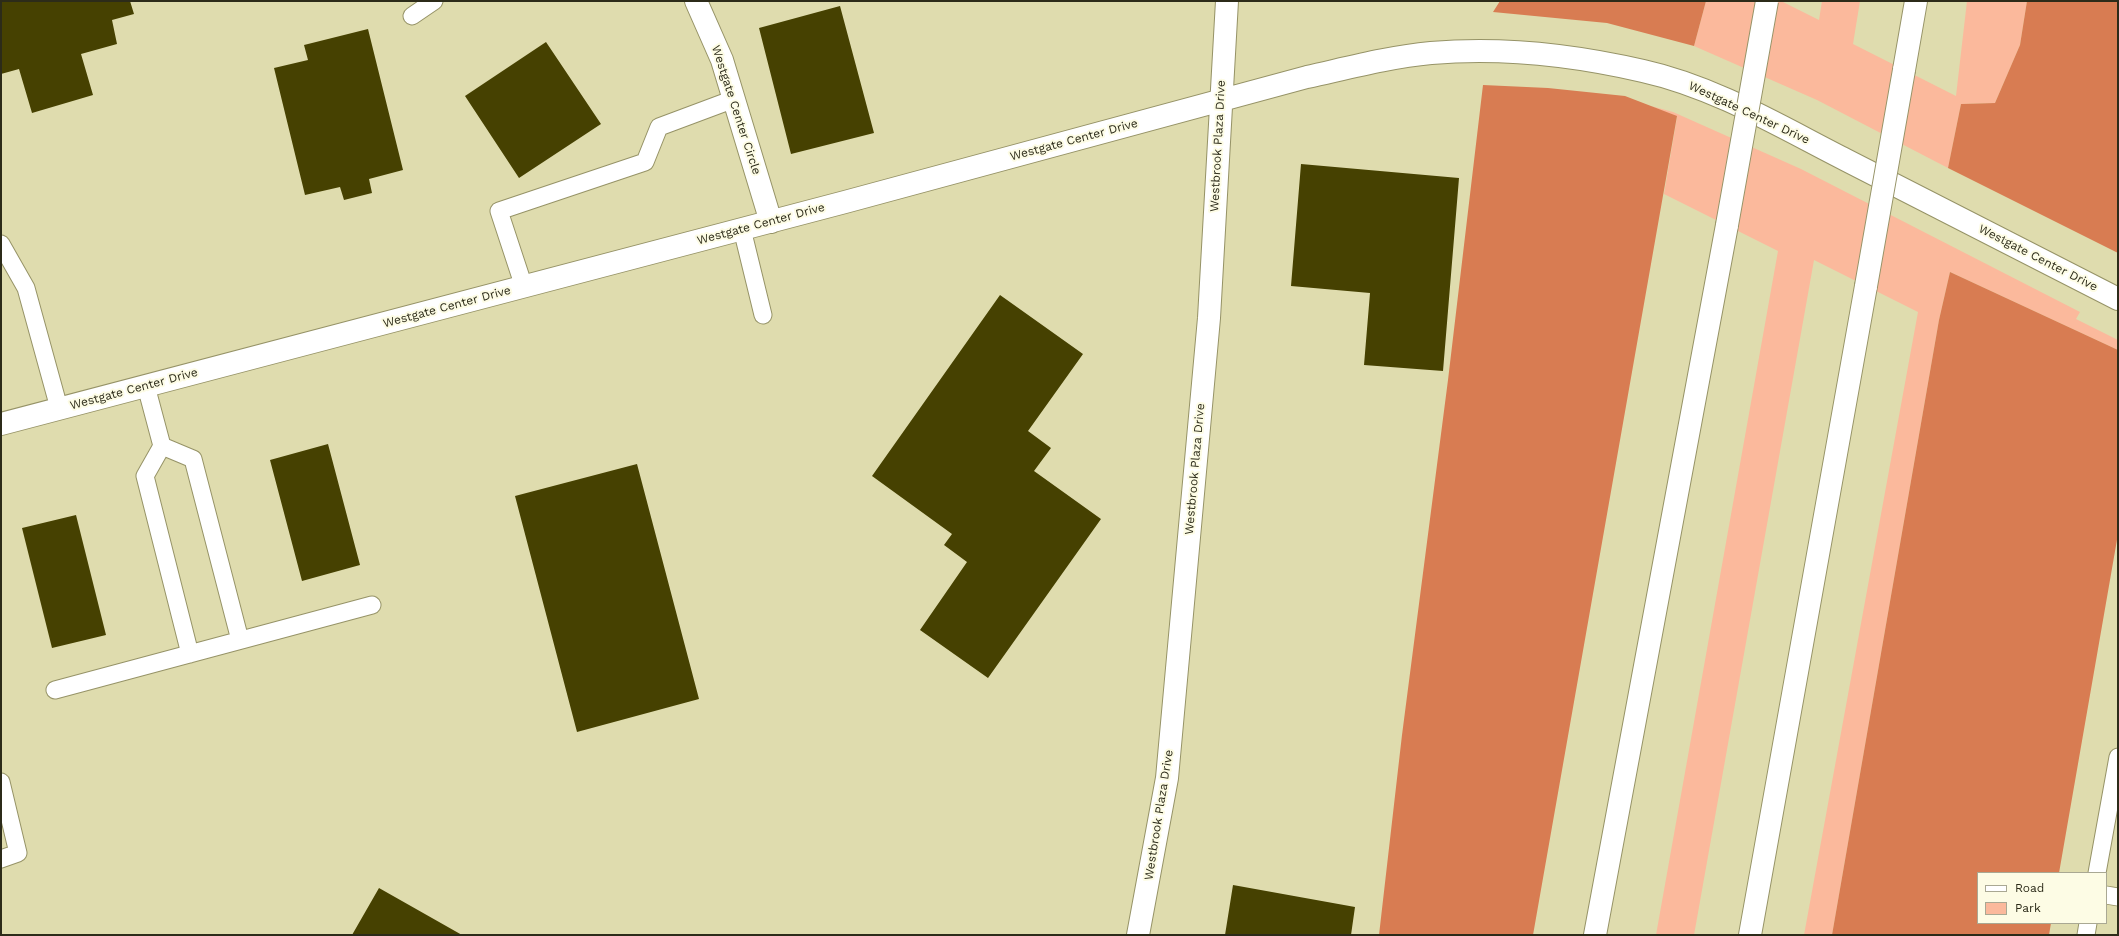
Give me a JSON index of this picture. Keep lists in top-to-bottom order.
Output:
{
  "streets": {
    "main road": ["Westgate Center Circle", "Westgate Center Drive", "Westbrook Plaza Drive"]
  },
  "crossings": [
    ["Westgate Center Circle", "Westgate Center Drive"],
    ["Westgate Center Drive", "Westbrook Plaza Drive"]
  ],
  "legend": ["Road", "Park"]
}
